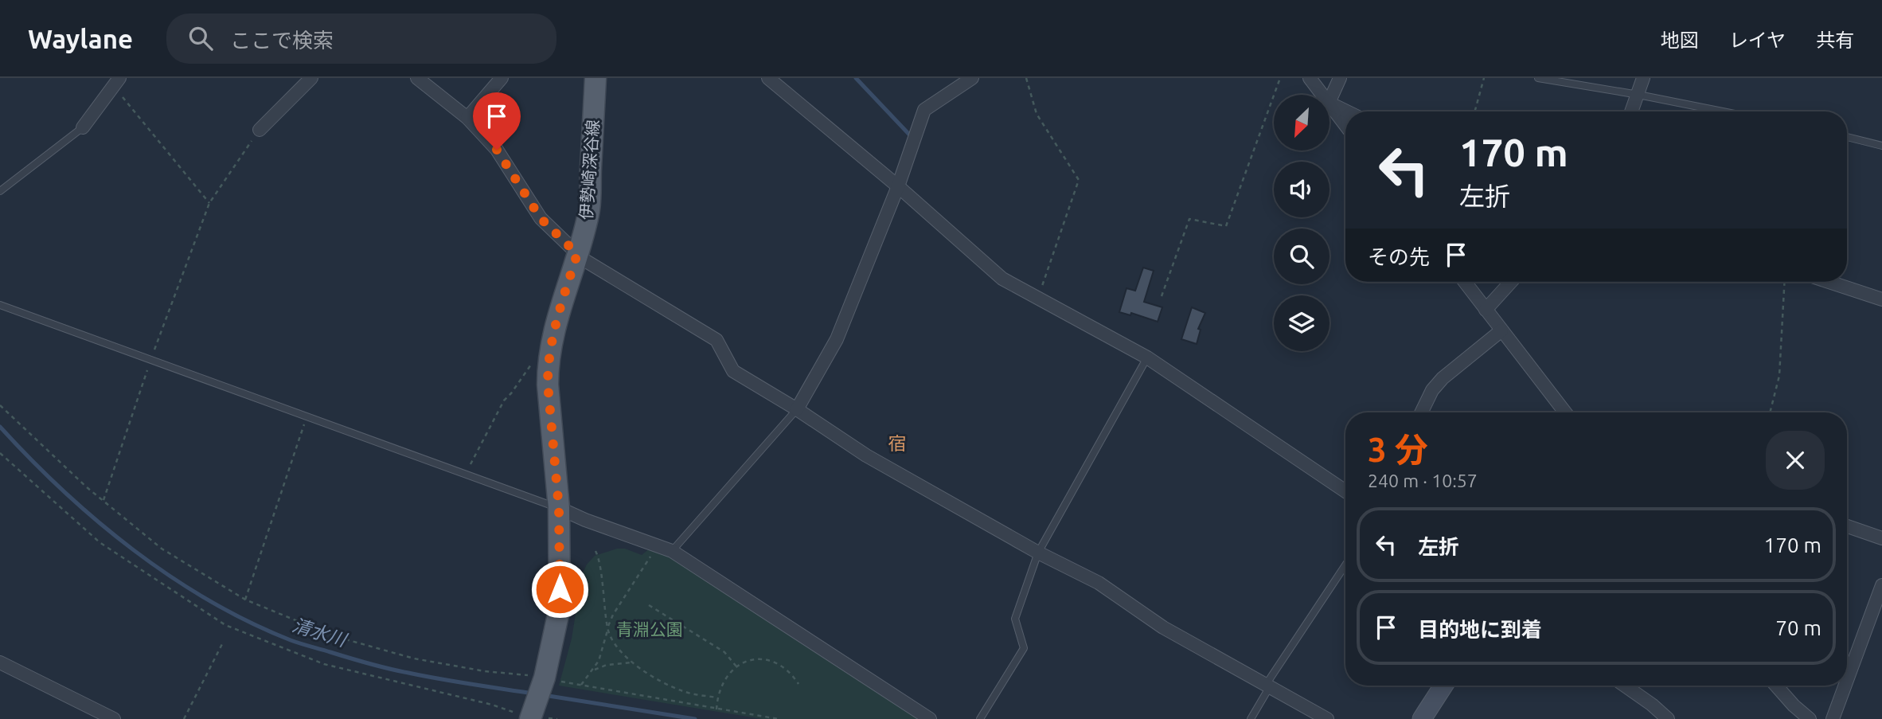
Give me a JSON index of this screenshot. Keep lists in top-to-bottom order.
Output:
{
  "streets": {
    "main road": ["伊勢崎深谷線"]
  },
  "districts": ["宿"],
  "water": ["清水川"],
  "parks": ["青淵公園"],
  "north": "bottom left",
  "page": {
    "header": "Waylane",
    "search": "ここで検索",
    "nav": ["地図", "レイヤ", "共有"],
    "turn": ["170 m", "左折"],
    "then": "その先",
    "heading": ["3 分", "240 m · 10:57"],
    "list": [
      {
        "name": "左折",
        "value": "170 m"
      },
      {
        "name": "目的地に到着",
        "value": "70 m"
      }
    ]
  }
}
